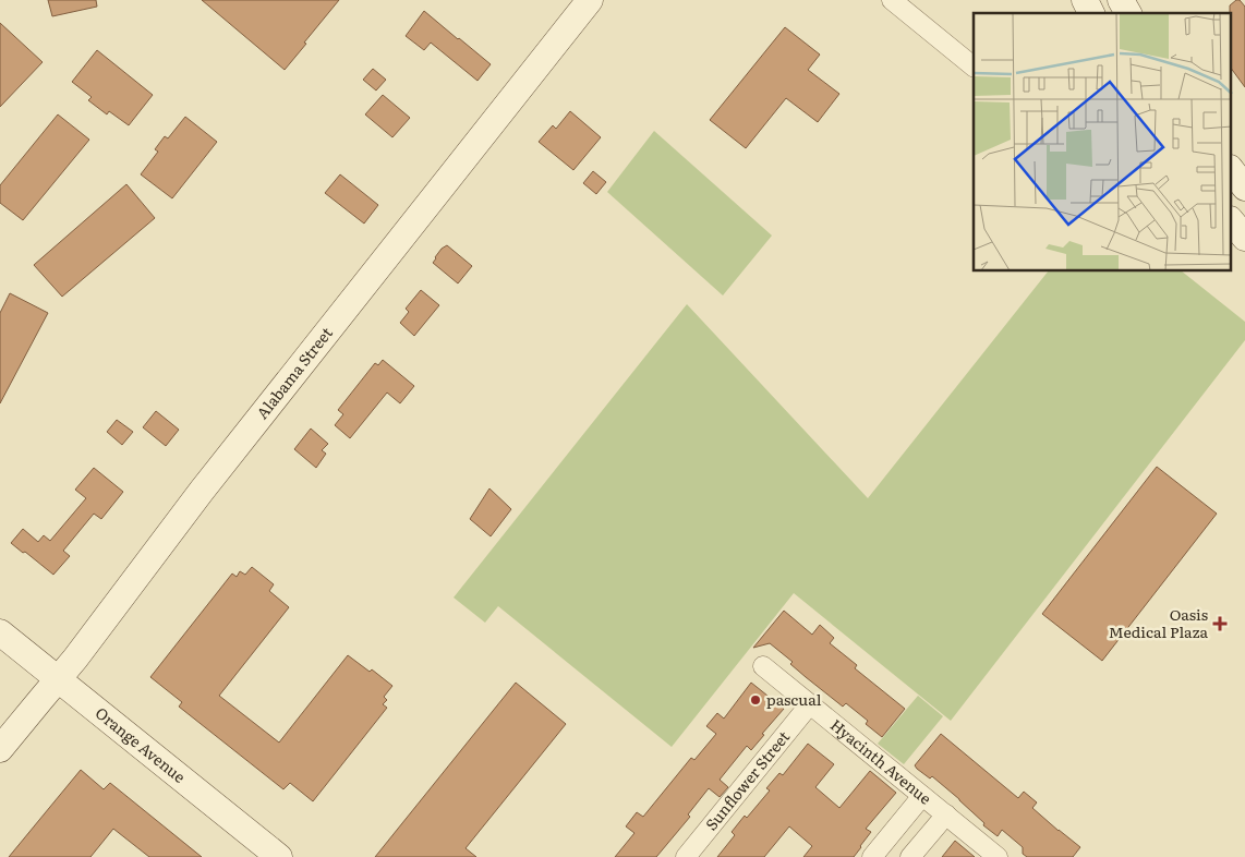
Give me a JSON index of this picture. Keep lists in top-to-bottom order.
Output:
{
  "streets": {
    "main road": ["Alabama Street", "Orange Avenue"],
    "street": ["Hyacinth Avenue", "Sunflower Street"]
  },
  "crossings": [
    ["Alabama Street", "Orange Avenue"],
    ["Hyacinth Avenue", "Sunflower Street"]
  ],
  "places": {
    "health": ["Oasis Medical Plaza"],
    "other": ["pascual"]
  }
}
